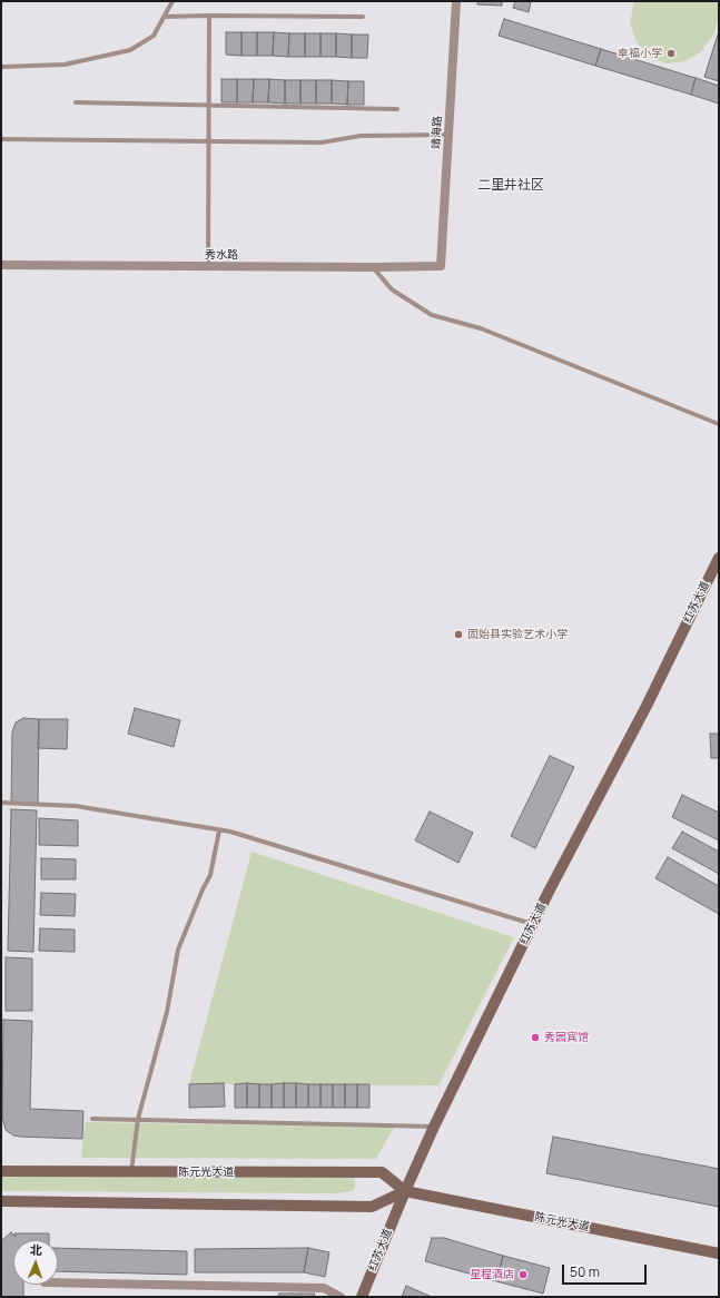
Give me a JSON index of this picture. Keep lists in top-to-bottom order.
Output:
{
  "streets": {
    "main road": ["红苏大道", "陈元光大道"],
    "street": ["靖海路", "秀水路"]
  },
  "crossings": [
    ["靖海路", "秀水路"],
    ["红苏大道", "陈元光大道"]
  ],
  "districts": ["二里井社区"],
  "places": [
    "幸福小学",
    "固始县实验艺术小学",
    "秀园宾馆",
    "星程酒店"
  ],
  "scale_bar": "50 m",
  "north": "top"
}
